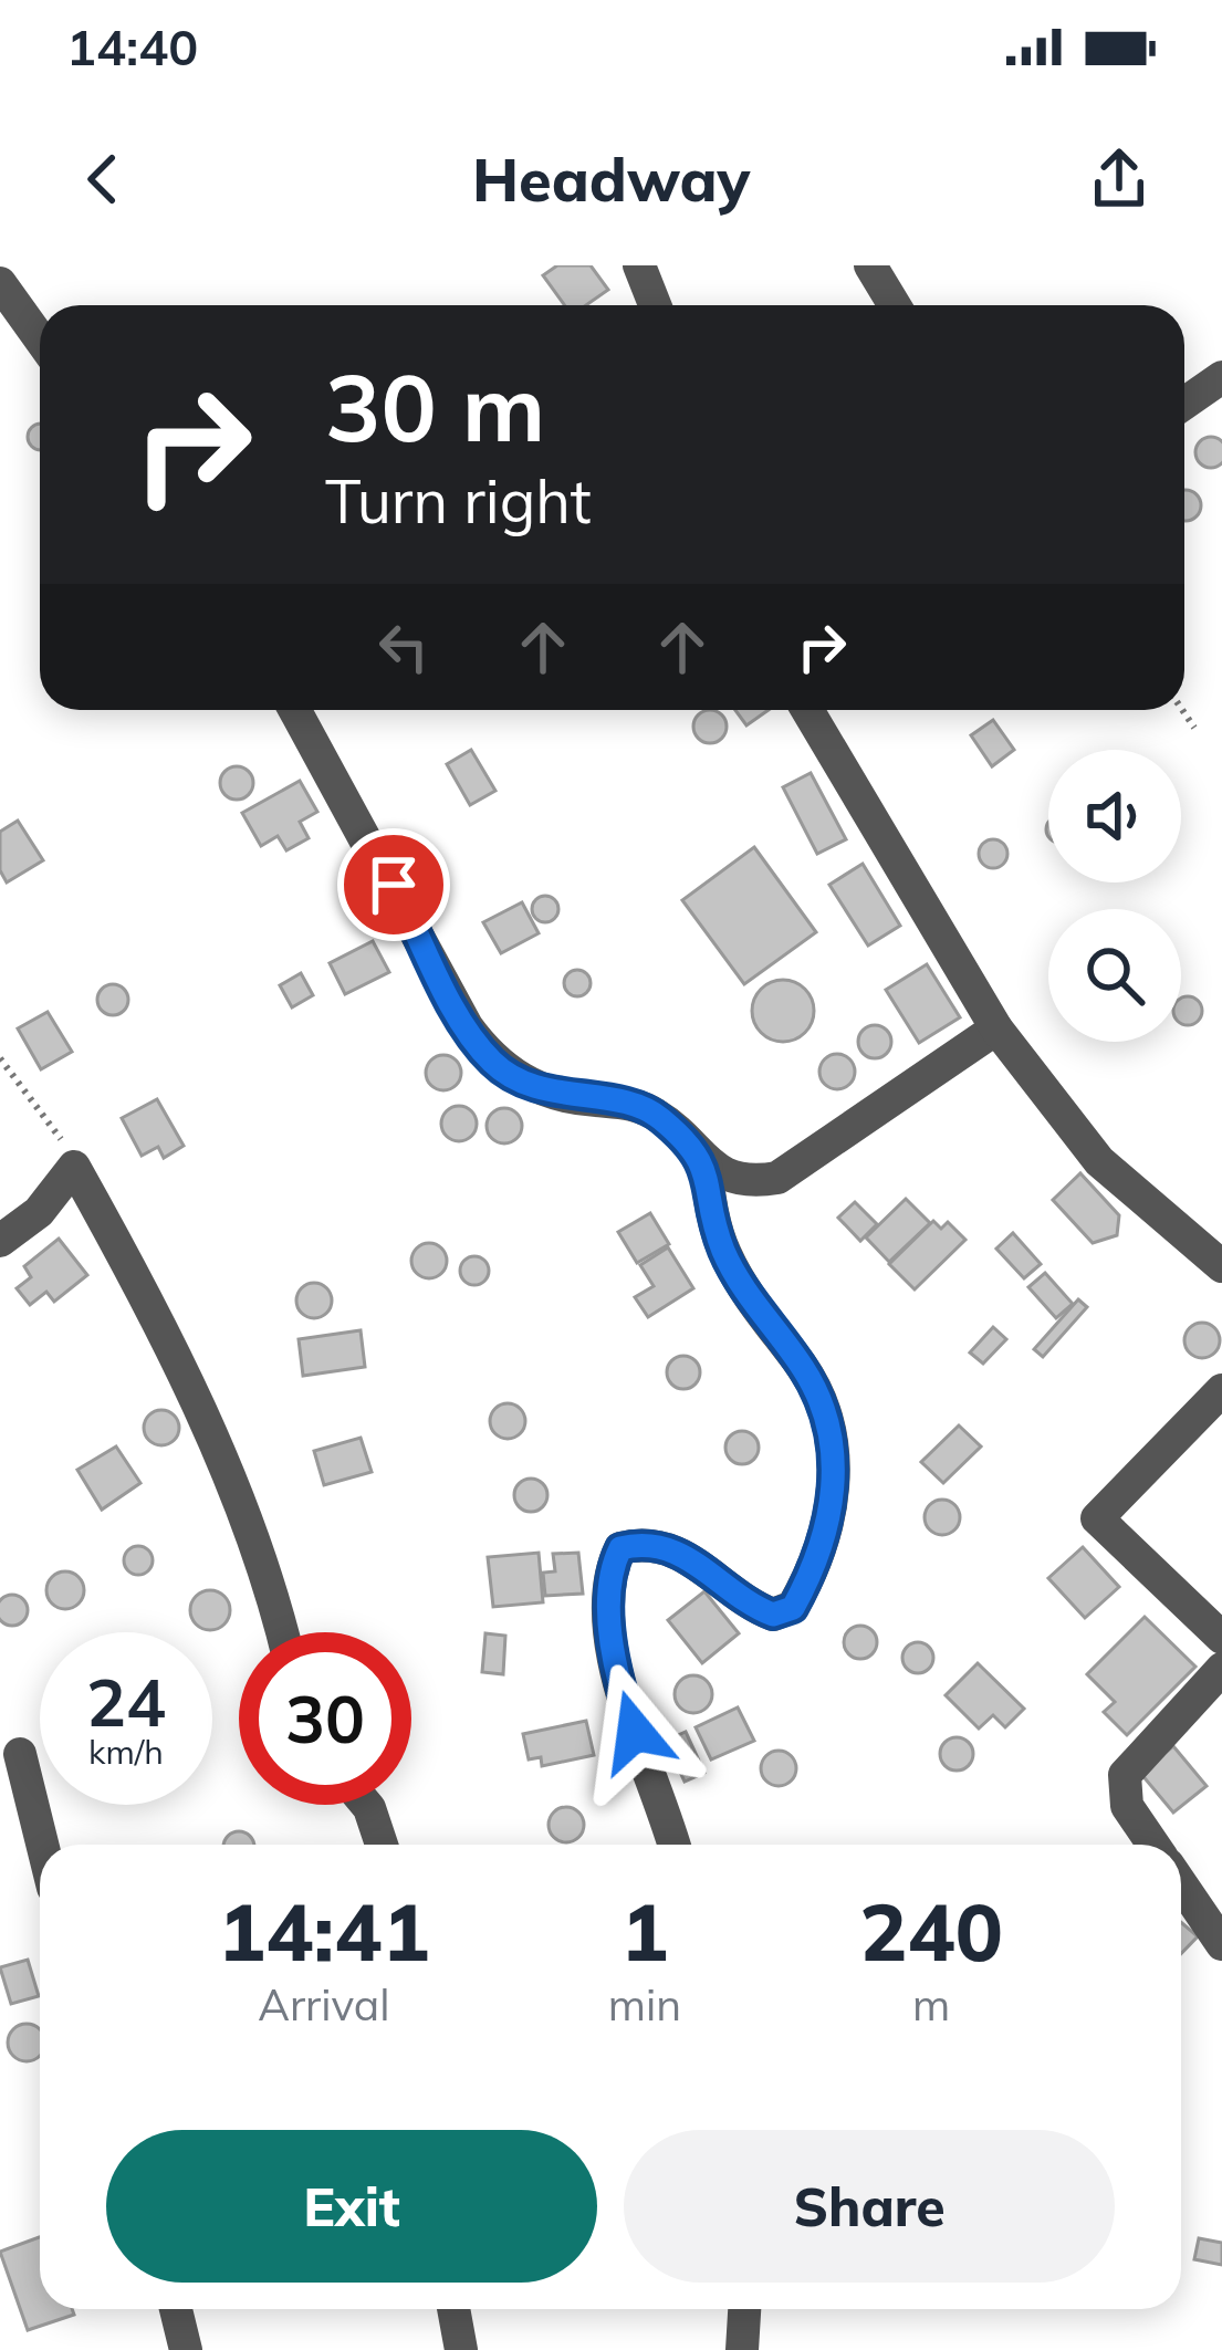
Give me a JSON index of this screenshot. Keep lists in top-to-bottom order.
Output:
{
  "page": {
    "status": "14:40",
    "header": "Headway",
    "turn": ["30 m", "Turn right"],
    "speed": "24 km/h",
    "limit": "30",
    "eta": [
      "14:41",
      "Arrival",
      "1",
      "min",
      "240",
      "m"
    ],
    "buttons": ["Exit", "Share"]
  }
}
